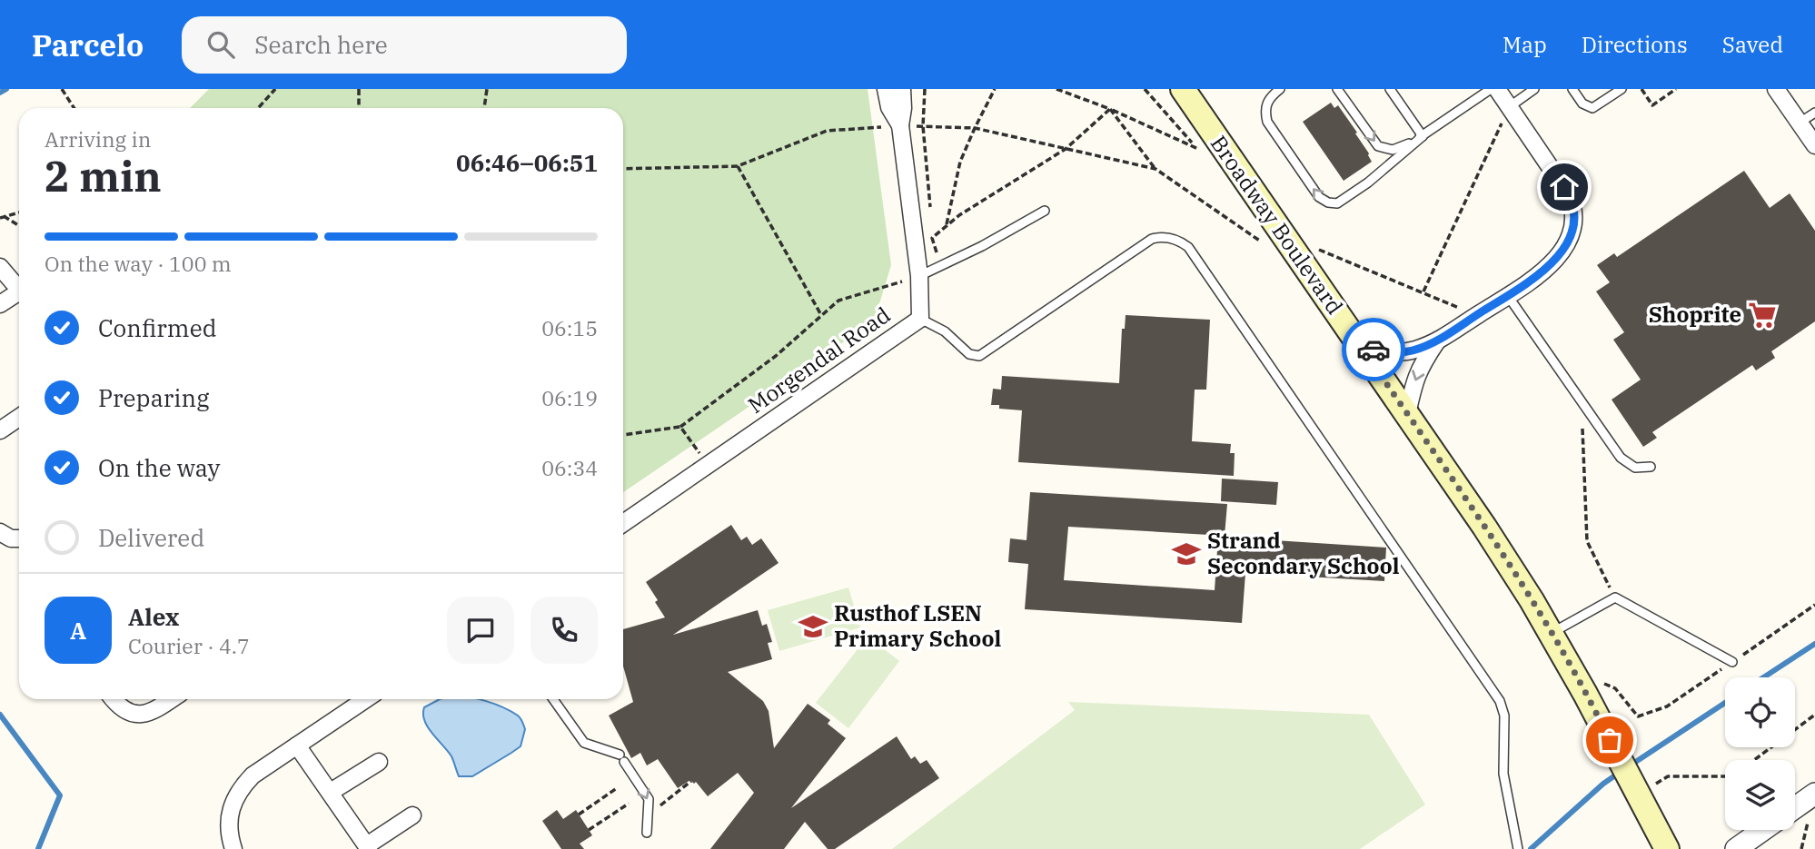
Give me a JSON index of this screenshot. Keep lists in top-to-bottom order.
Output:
{
  "streets": {
    "main road": ["Broadway Boulevard"],
    "street": ["Morgendal Road"]
  },
  "places": {
    "supermarket": ["Shoprite"],
    "school or university": ["Strand Secondary School", "Rusthof LSEN Primary School"]
  },
  "page": {
    "header": "Parcelo",
    "search": "Search here",
    "nav": ["Map", "Directions", "Saved"],
    "heading": ["2 min", "Arriving in", "06:46–06:51"],
    "panel": ["Alex", "Courier · 4.7"],
    "bar": "On the way · 100 m",
    "list": [
      ["Confirmed", "06:15"],
      ["Preparing", "06:19"],
      ["On the way", "06:34"],
      "Delivered"
    ],
    "round": "A"
  }
}
